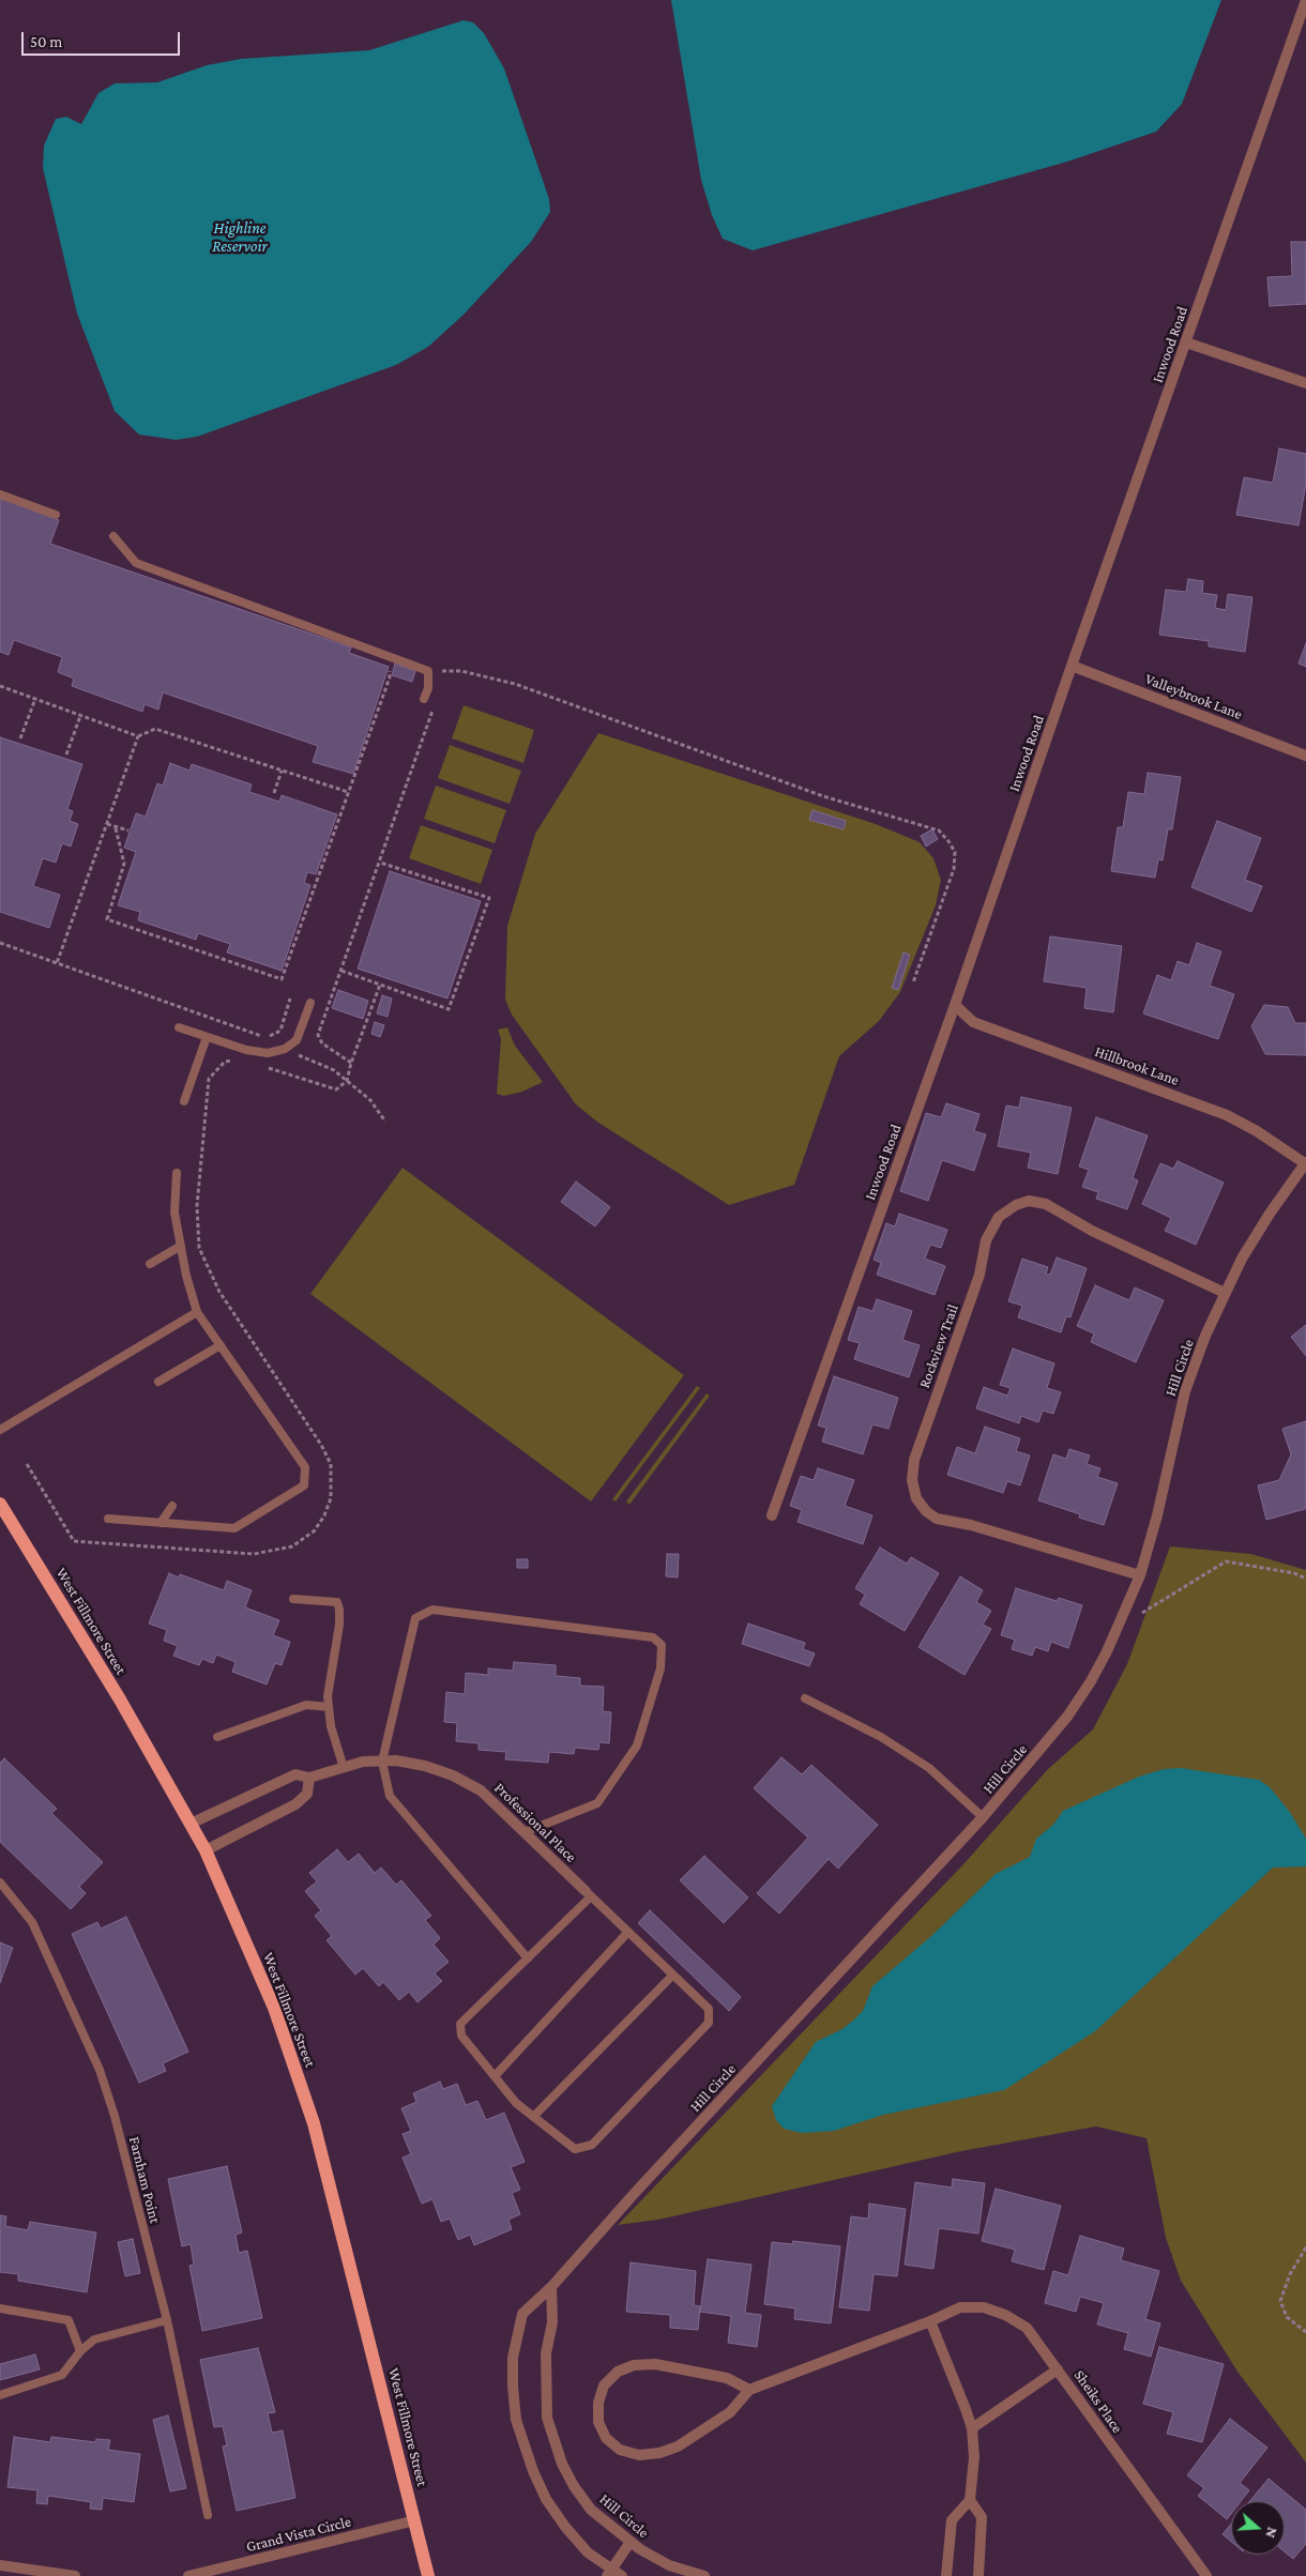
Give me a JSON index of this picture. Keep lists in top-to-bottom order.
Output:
{
  "streets": {
    "main road": ["West Fillmore Street"],
    "street": [
      "Inwood Road",
      "Valleybrook Lane",
      "Hillbrook Lane",
      "Rockview Trail",
      "Hill Circle",
      "Professional Place",
      "Sheiks Place",
      "Grand Vista Circle"
    ],
    "lane": ["Farnham Point"]
  },
  "crossings": [
    ["Inwood Road", "Valleybrook Lane"],
    ["Inwood Road", "Hillbrook Lane"],
    ["Hillbrook Lane", "Hill Circle"],
    ["Rockview Trail", "Hill Circle"],
    ["West Fillmore Street", "Professional Place"],
    ["West Fillmore Street", "Grand Vista Circle"]
  ],
  "water": ["Highline Reservoir"],
  "scale_bar": "50 m",
  "north": "right"
}
